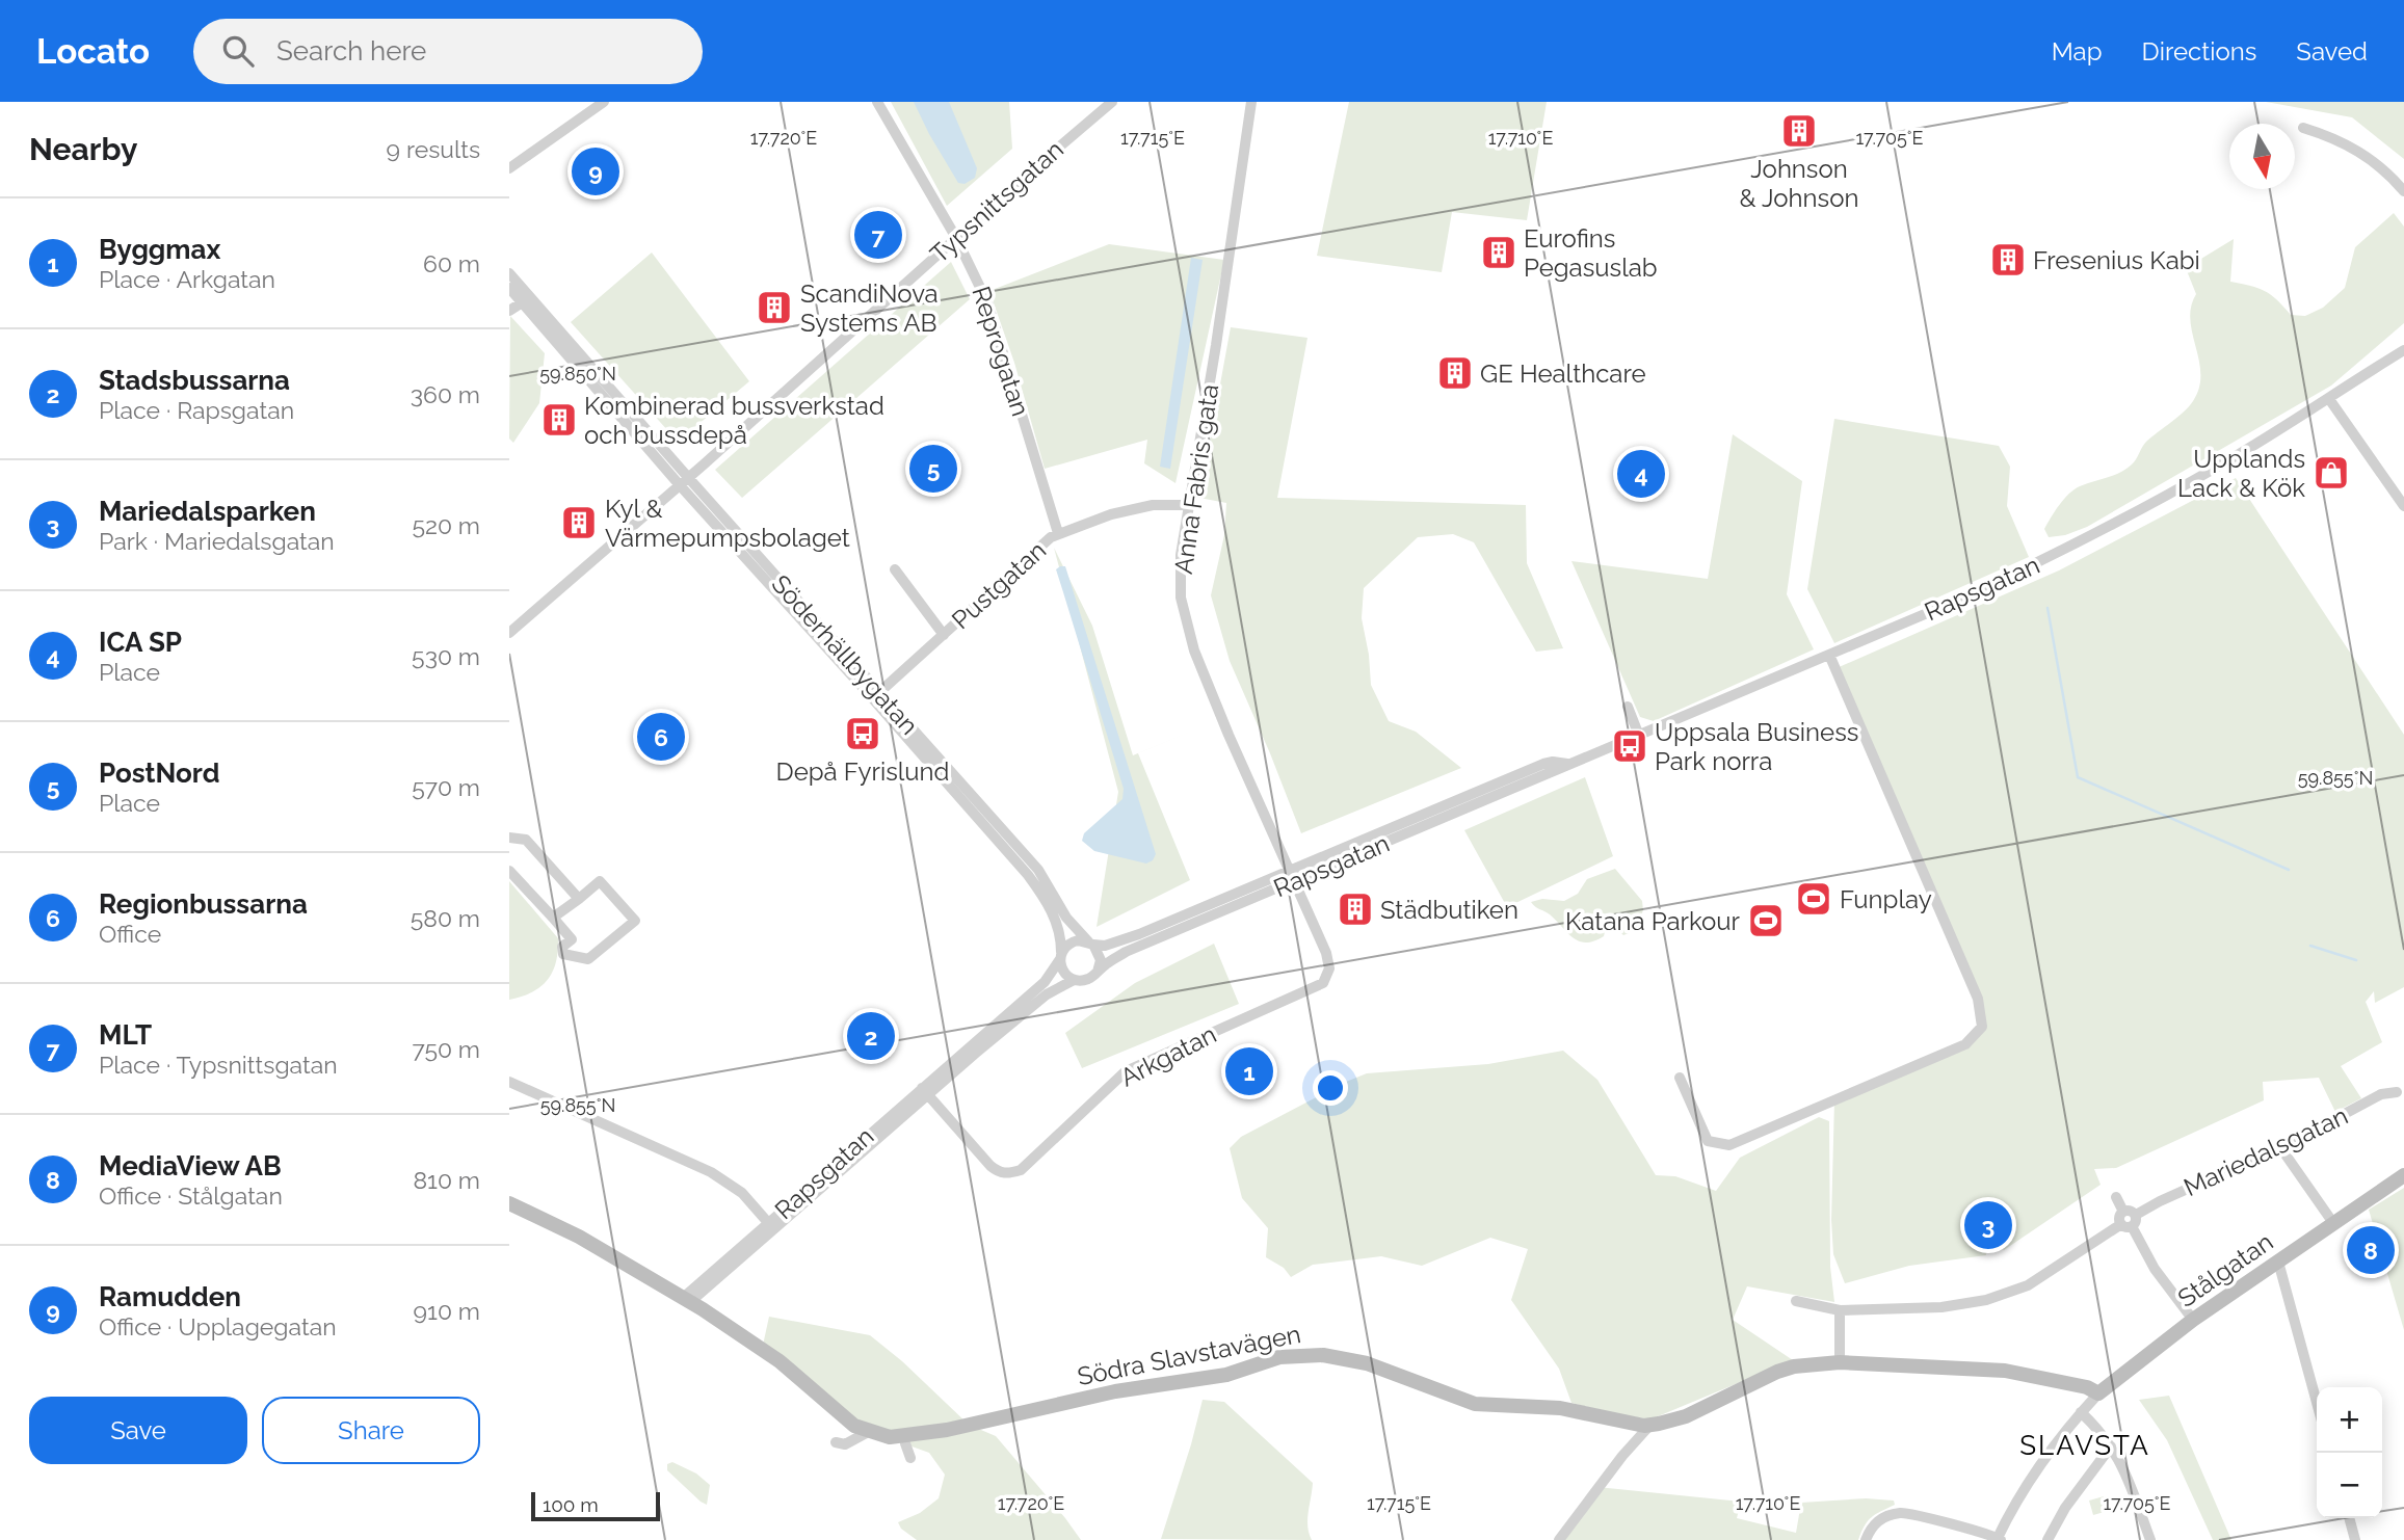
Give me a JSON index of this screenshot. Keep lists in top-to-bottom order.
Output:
{
  "streets": {
    "street": [
      "Typsnittsgatan",
      "Reprogatan",
      "Anna Fabris gata",
      "Pustgatan",
      "Rapsgatan",
      "Söderhällbygatan",
      "Arkgatan",
      "Mariedalsgatan",
      "Stålgatan",
      "Södra Slavstavägen"
    ]
  },
  "crossings": [
    ["Typsnittsgatan", "Reprogatan"],
    ["Typsnittsgatan", "Söderhällbygatan"],
    ["Reprogatan", "Pustgatan"],
    ["Anna Fabris gata", "Pustgatan"],
    ["Anna Fabris gata", "Rapsgatan"],
    ["Anna Fabris gata", "Arkgatan"],
    ["Pustgatan", "Söderhällbygatan"],
    ["Rapsgatan", "Söderhällbygatan"],
    ["Rapsgatan", "Arkgatan"],
    ["Rapsgatan", "Södra Slavstavägen"],
    ["Stålgatan", "Södra Slavstavägen"]
  ],
  "districts": ["SLAVSTA"],
  "places": {
    "building": [
      "Johnson & Johnson",
      "Eurofins Pegasuslab",
      "Fresenius Kabi",
      "ScandiNova Systems AB",
      "GE Healthcare",
      "Kombinerad bussverkstad och bussdepå",
      "Kyl & Värmepumpsbolaget",
      "Städbutiken"
    ],
    "shop": ["Upplands Lack & Kök"],
    "bus stop": ["Depå Fyrislund", "Uppsala Business Park norra"],
    "sports": ["Funplay", "Katana Parkour"]
  },
  "scale_bar": "100 m",
  "north": "bottom",
  "page": {
    "header": "Locato",
    "search": "Search here",
    "nav": ["Map", "Directions", "Saved"],
    "heading": ["Nearby", "9 results"],
    "pins": [
      "9",
      "7",
      "5",
      "4",
      "6",
      "2",
      "1",
      "3",
      "8"
    ],
    "list": [
      {
        "mark": "1",
        "name": "Byggmax",
        "note": "Place · Arkgatan",
        "value": "60 m"
      },
      {
        "mark": "2",
        "name": "Stadsbussarna",
        "note": "Place · Rapsgatan",
        "value": "360 m"
      },
      {
        "mark": "3",
        "name": "Mariedalsparken",
        "note": "Park · Mariedalsgatan",
        "value": "520 m"
      },
      {
        "mark": "4",
        "name": "ICA SP",
        "note": "Place",
        "value": "530 m"
      },
      {
        "mark": "5",
        "name": "PostNord",
        "note": "Place",
        "value": "570 m"
      },
      {
        "mark": "6",
        "name": "Regionbussarna",
        "note": "Office",
        "value": "580 m"
      },
      {
        "mark": "7",
        "name": "MLT",
        "note": "Place · Typsnittsgatan",
        "value": "750 m"
      },
      {
        "mark": "8",
        "name": "MediaView AB",
        "note": "Office · Stålgatan",
        "value": "810 m"
      },
      {
        "mark": "9",
        "name": "Ramudden",
        "note": "Office · Upplagegatan",
        "value": "910 m"
      }
    ],
    "buttons": ["Save", "Share"],
    "map_buttons": ["+", "−"],
    "scale": "100 m"
  },
  "coordinates": [
    "17.720°E",
    "17.710°E",
    "17.715°E",
    "17.705°E",
    "59.850°N",
    "59.855°N"
  ]
}
